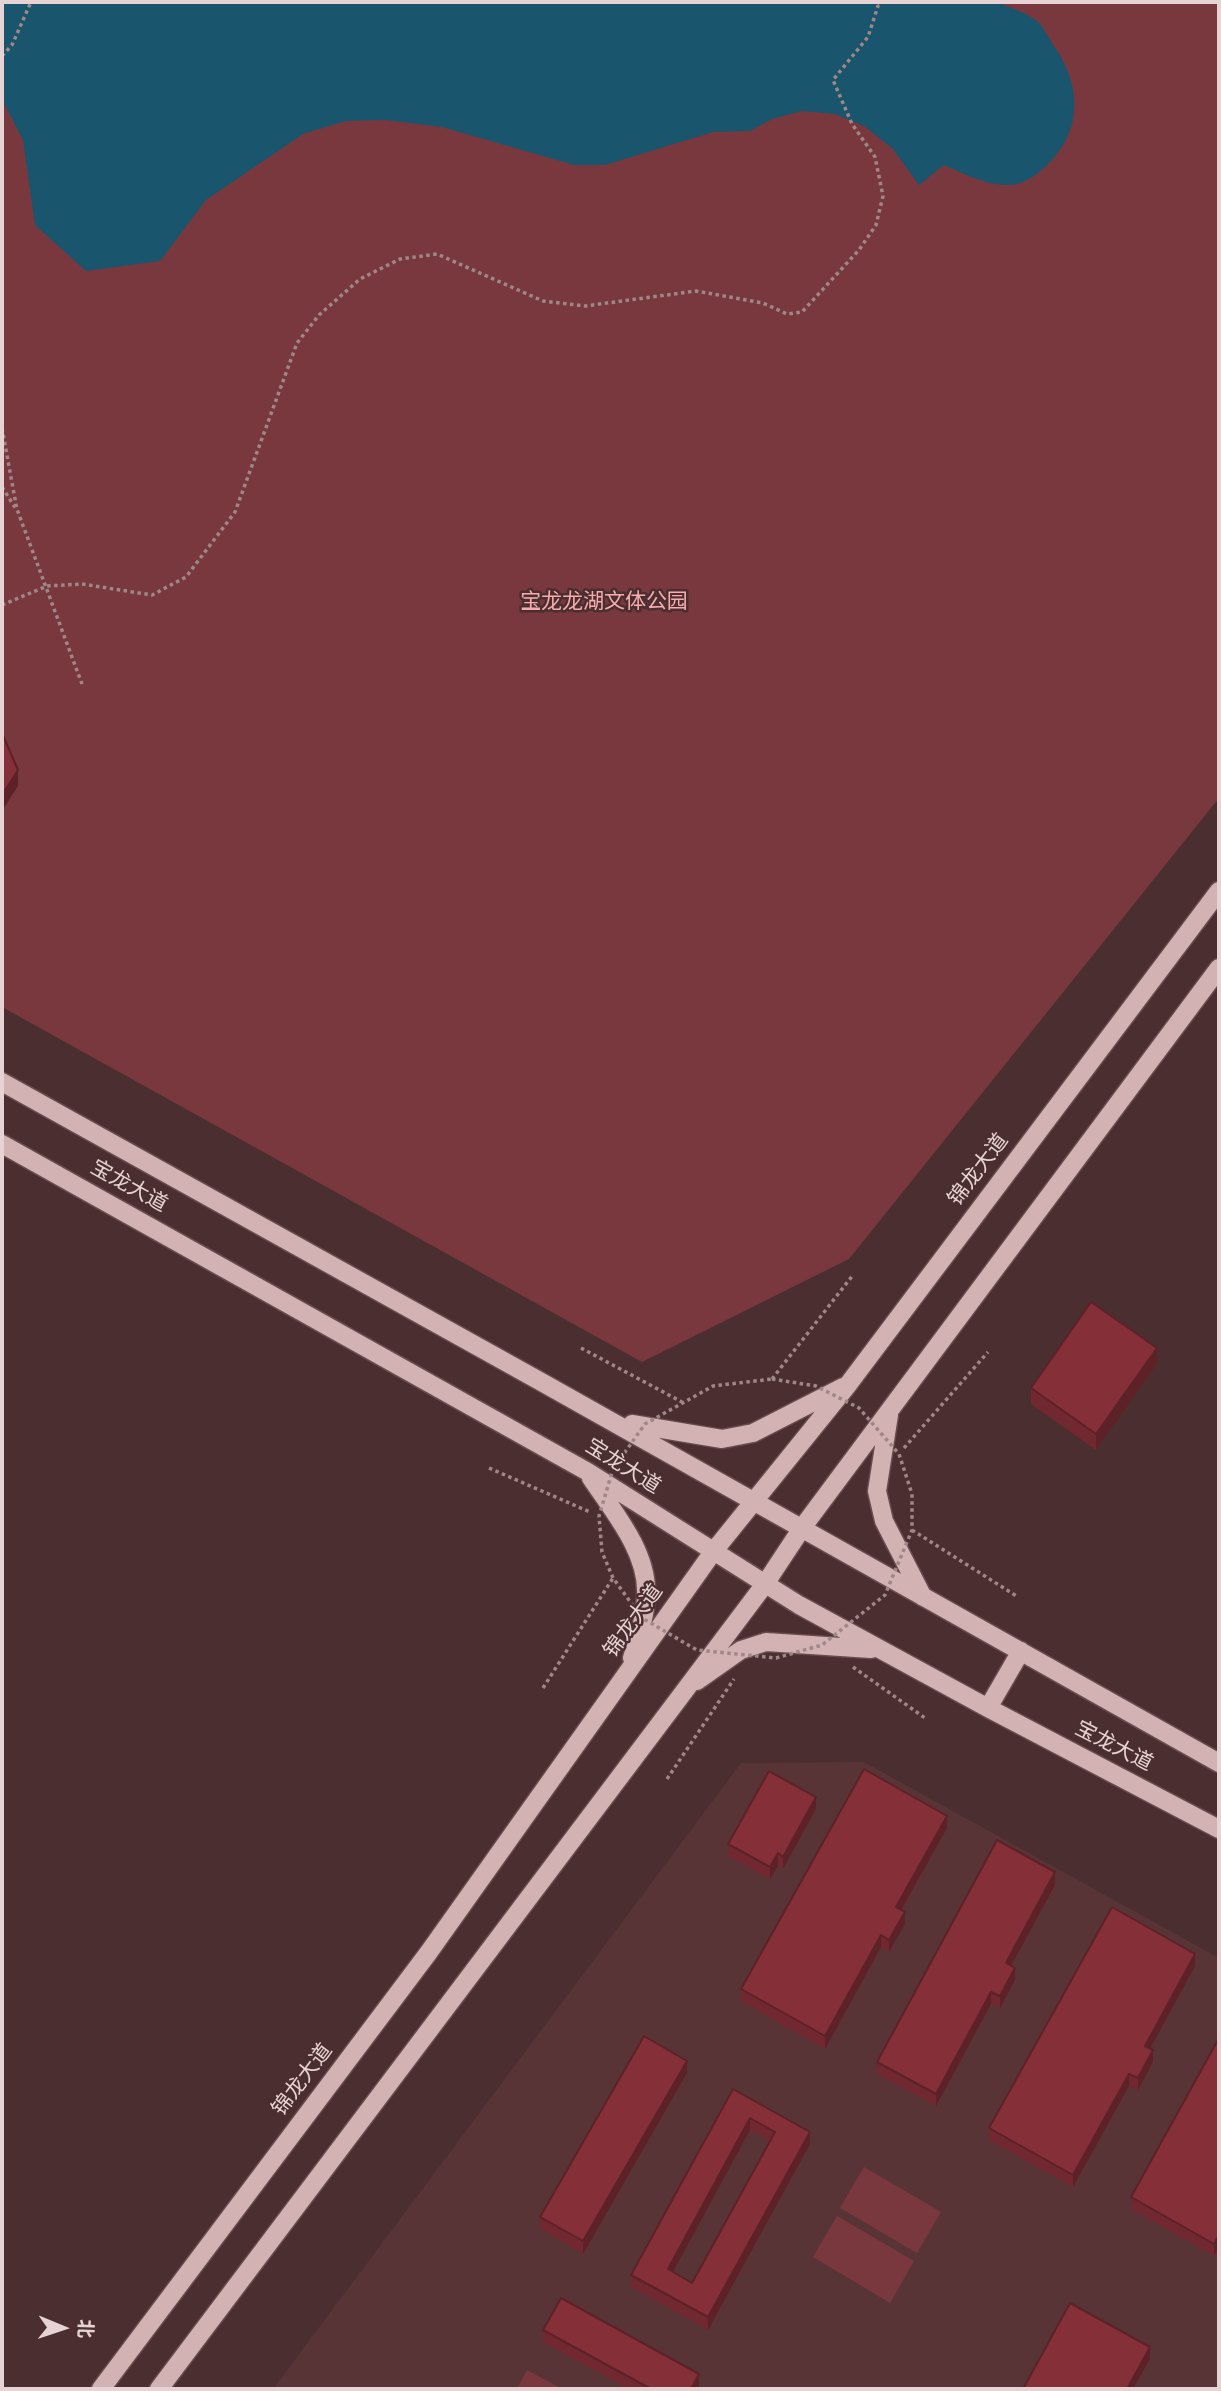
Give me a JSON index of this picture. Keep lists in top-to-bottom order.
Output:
{
  "streets": {
    "main road": ["锦龙大道", "宝龙大道"]
  },
  "crossings": [
    ["锦龙大道", "宝龙大道"]
  ],
  "parks": ["宝龙龙湖文体公园"],
  "north": "right"
}
